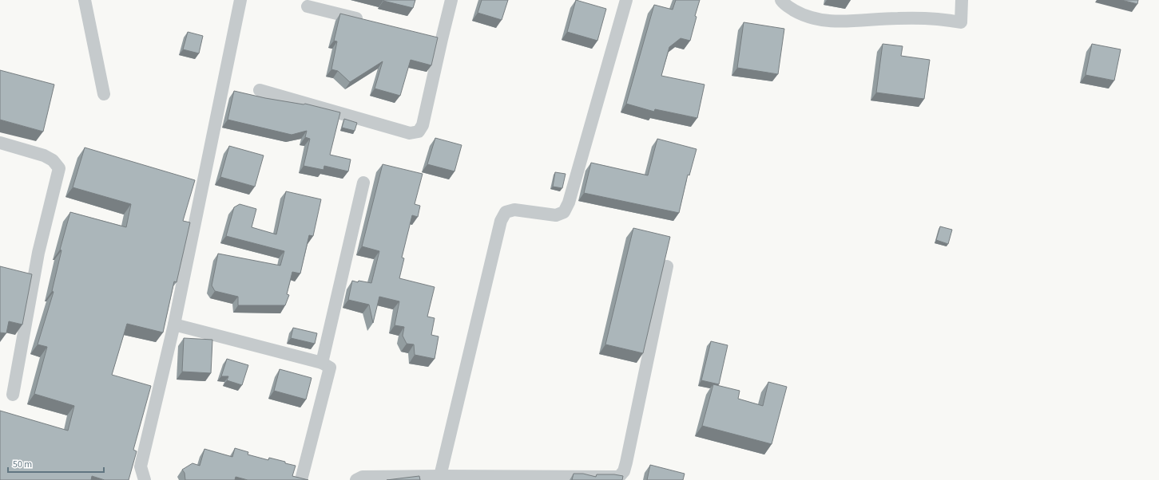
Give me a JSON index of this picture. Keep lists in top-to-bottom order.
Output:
{
  "scale_bar": "50 m"
}
